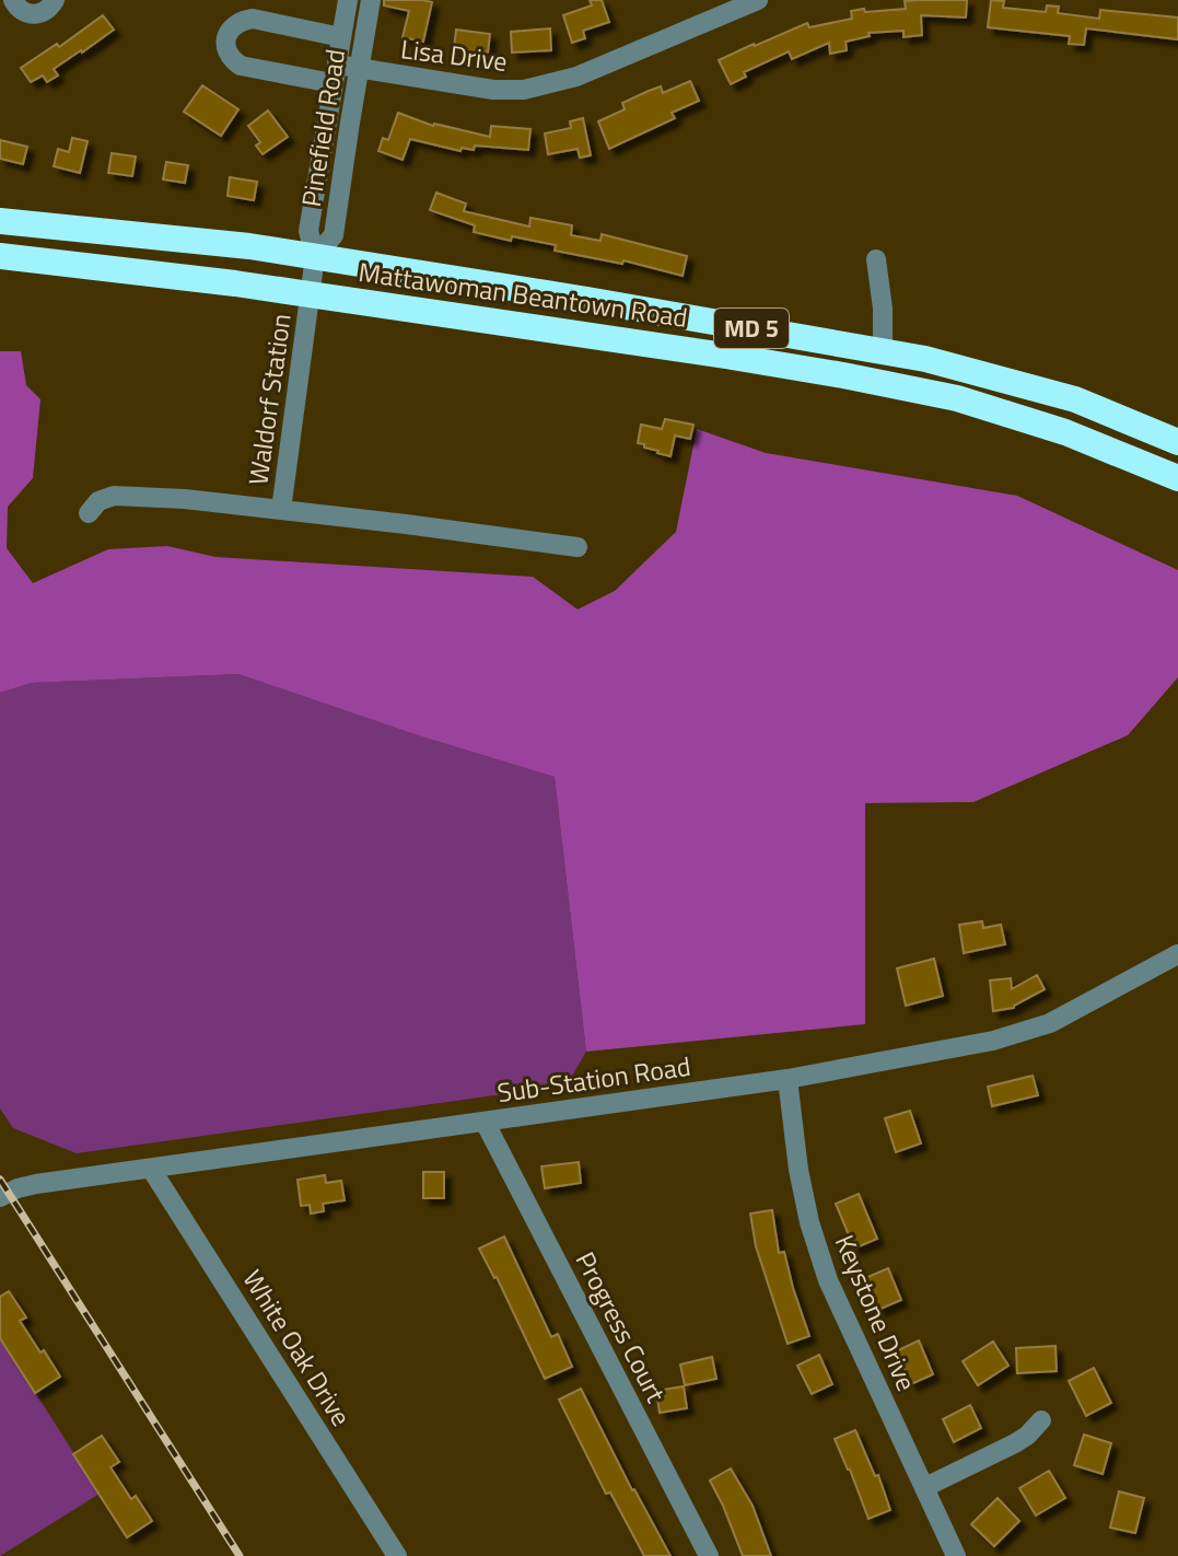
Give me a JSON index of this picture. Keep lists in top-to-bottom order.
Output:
{
  "streets": {
    "highway": ["Mattawoman Beantown Road", "MD 5"],
    "street": [
      "Lisa Drive",
      "Pinefield Road",
      "Waldorf Station",
      "Sub-Station Road",
      "Keystone Drive",
      "Progress Court",
      "White Oak Drive"
    ]
  },
  "crossings": [
    ["Lisa Drive", "Pinefield Road"],
    ["Pinefield Road", "Mattawoman Beantown Road"],
    ["Pinefield Road", "Waldorf Station"],
    ["Mattawoman Beantown Road", "Waldorf Station"],
    ["Sub-Station Road", "Keystone Drive"],
    ["Sub-Station Road", "Progress Court"],
    ["Sub-Station Road", "White Oak Drive"]
  ]
}
